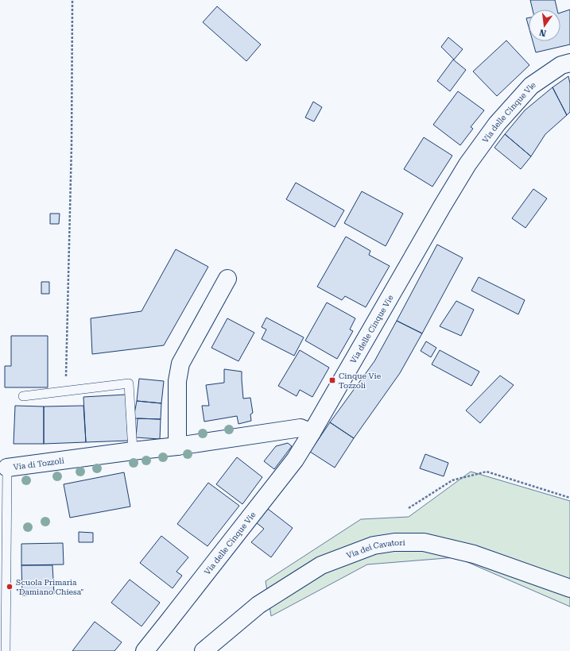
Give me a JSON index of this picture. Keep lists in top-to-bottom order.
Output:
{
  "streets": {
    "street": ["Via delle Cinque Vie", "Via di Tozzoli", "Via dei Cavatori"]
  },
  "crossings": [
    ["Via delle Cinque Vie", "Via di Tozzoli"]
  ],
  "places": {
    "transit": ["Cinque Vie Tozzoli"],
    "other": ["Scuola Primaria \"Damiano Chiesa\""]
  },
  "north": "bottom"
}
